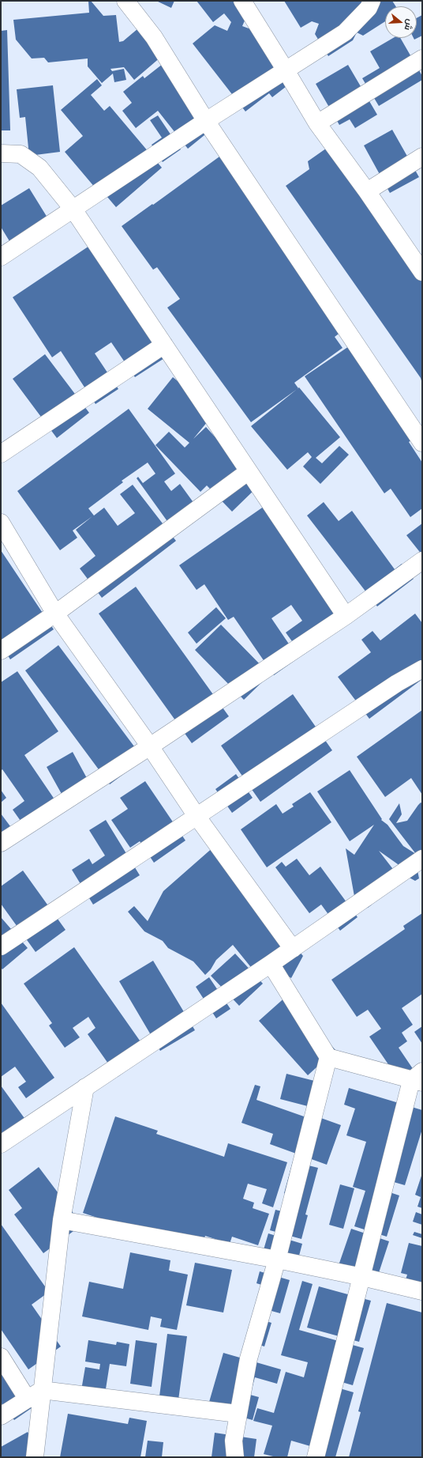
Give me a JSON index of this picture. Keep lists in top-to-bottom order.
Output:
{
  "north": "right"
}
